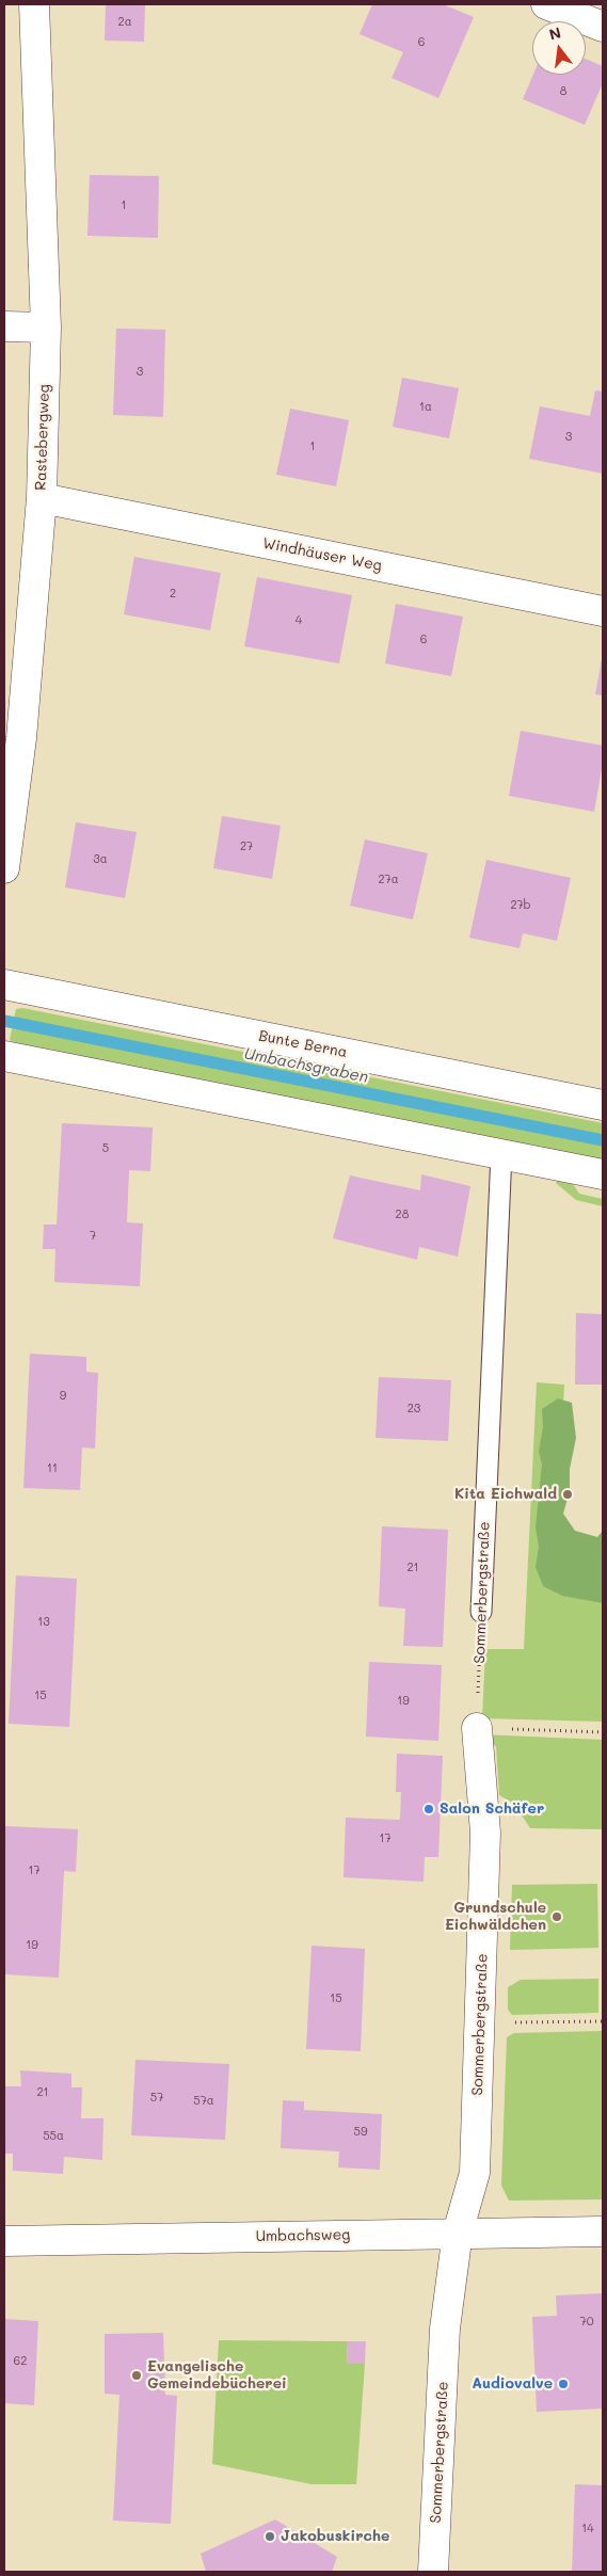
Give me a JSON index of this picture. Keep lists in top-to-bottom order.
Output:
{
  "streets": {
    "street": [
      "Rastebergweg",
      "Windhäuser Weg",
      "Bunte Berna",
      "Sommerbergstraße",
      "Umbachsweg"
    ]
  },
  "crossings": [
    ["Rastebergweg", "Windhäuser Weg"],
    ["Sommerbergstraße", "Umbachsweg"]
  ],
  "water": ["Umbachsgraben"],
  "places": [
    "Kita Eichwald",
    "Salon Schäfer",
    "Grundschule Eichwäldchen",
    "Evangelische Gemeindebücherei",
    "Audiovalve",
    "Jakobuskirche"
  ],
  "house_numbers": [
    "2a",
    "6",
    "8",
    "1",
    "3",
    "1a",
    "3",
    "1",
    "2",
    "4",
    "6",
    "27",
    "3a",
    "27a",
    "27b",
    "5",
    "28",
    "7",
    "9",
    "23",
    "11",
    "21",
    "13",
    "15",
    "19",
    "17",
    "17",
    "19",
    "15",
    "21",
    "57",
    "57a",
    "59",
    "55a",
    "70",
    "62",
    "14"
  ],
  "north": "top"
}
